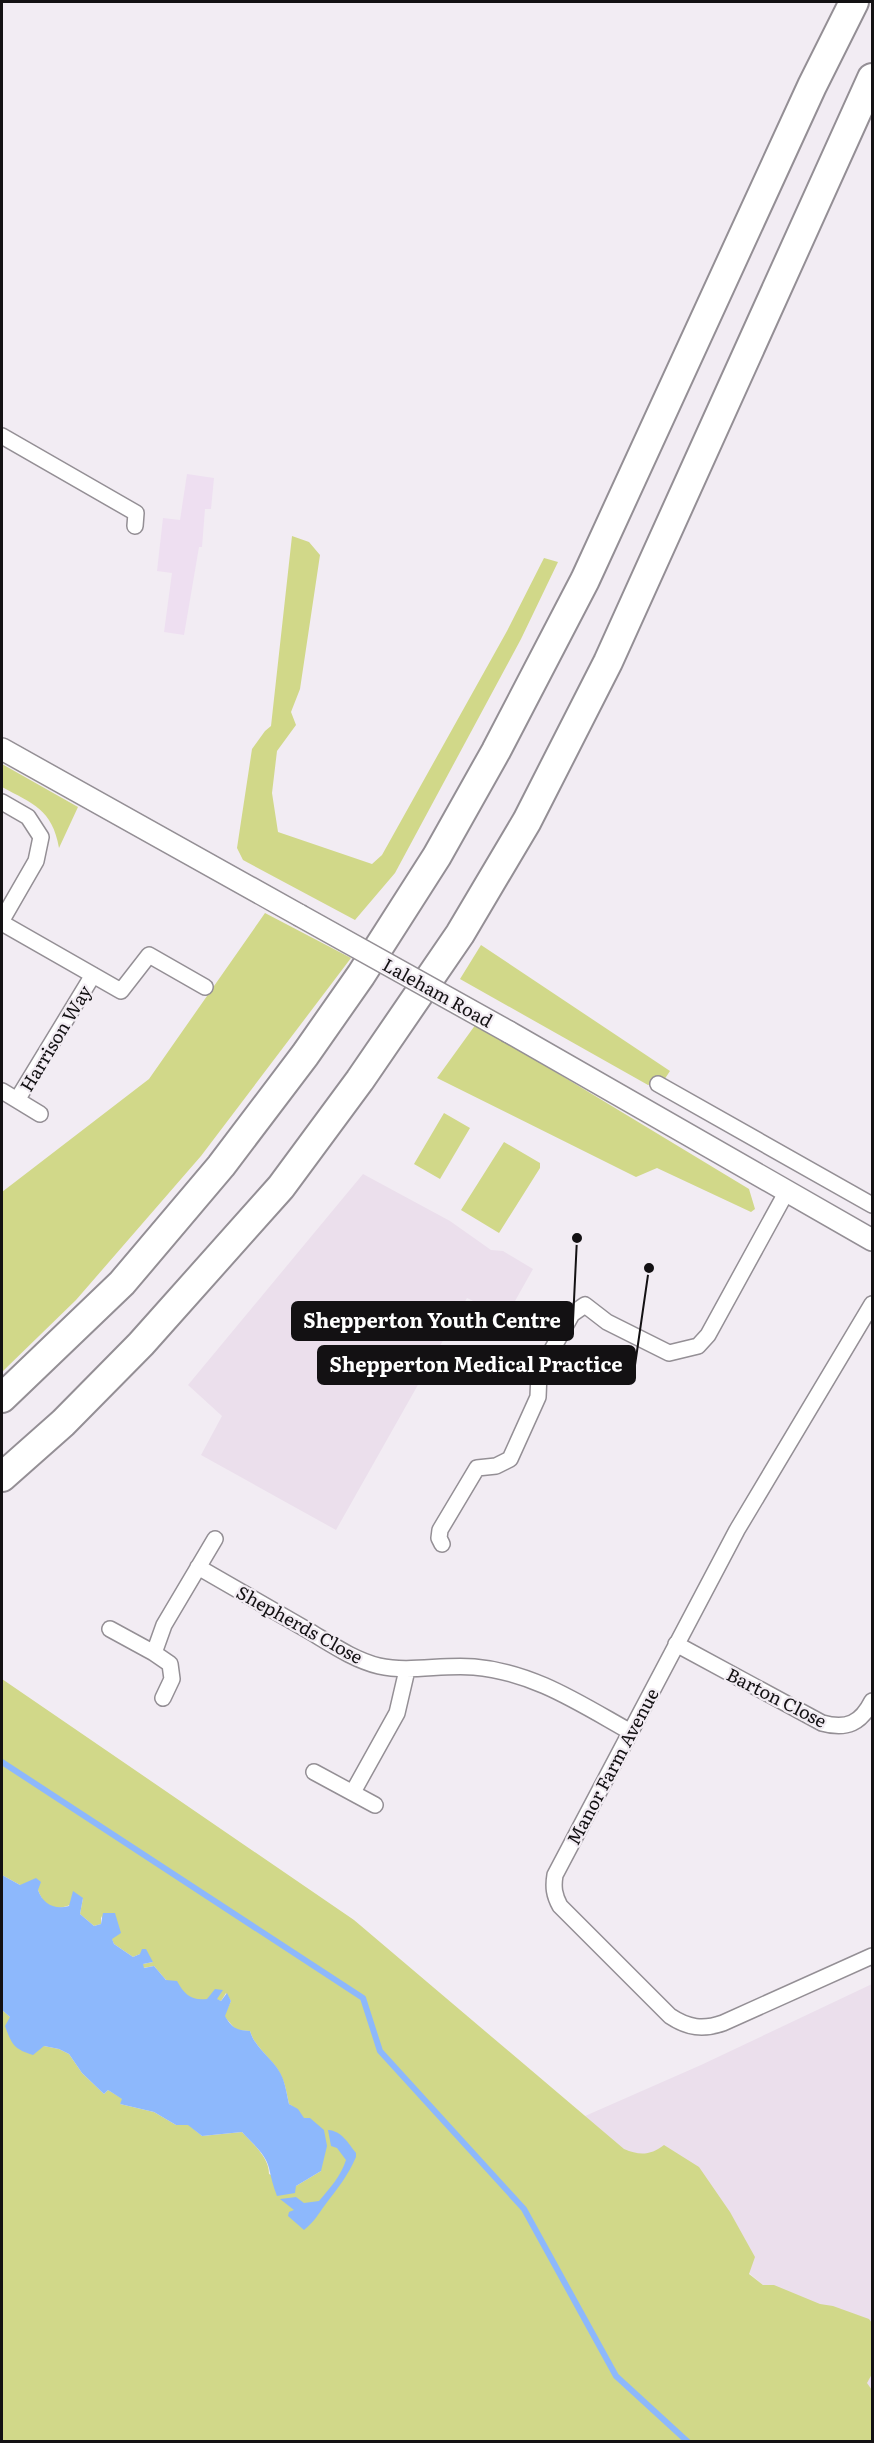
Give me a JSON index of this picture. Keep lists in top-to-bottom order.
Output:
{
  "streets": {
    "main road": ["Laleham Road"],
    "street": [
      "Harrison Way",
      "Shepherds Close",
      "Barton Close",
      "Manor Farm Avenue"
    ]
  },
  "crossings": [
    ["Shepherds Close", "Manor Farm Avenue"],
    ["Barton Close", "Manor Farm Avenue"]
  ],
  "places": ["Shepperton Youth Centre", "Shepperton Medical Practice"]
}
